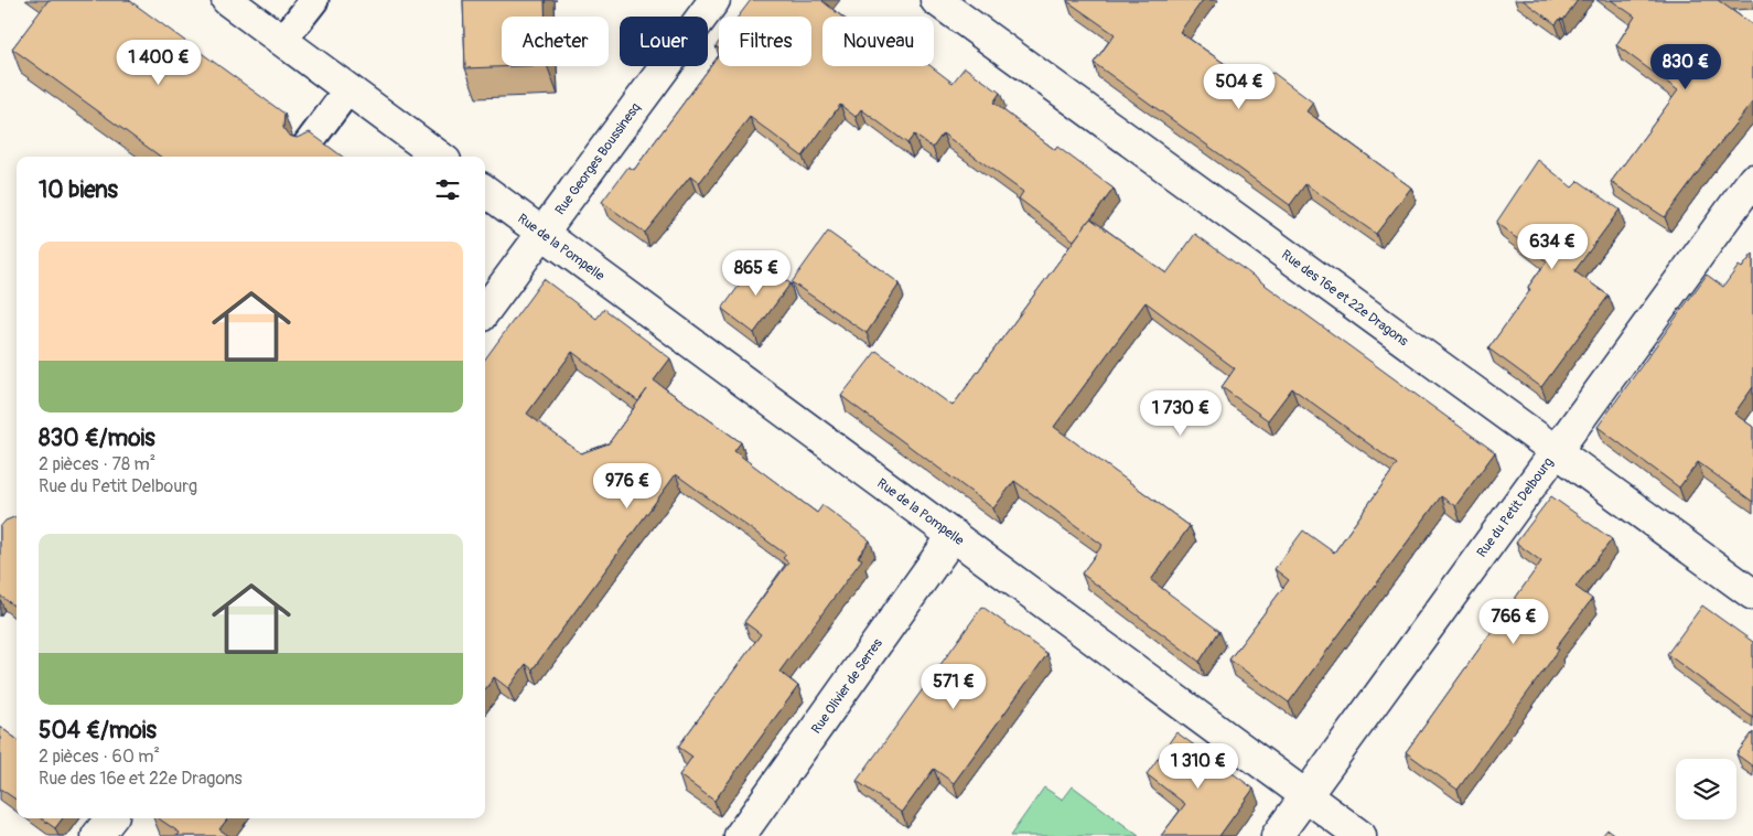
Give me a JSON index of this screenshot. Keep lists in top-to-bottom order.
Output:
{
  "streets": {
    "street": [
      "Rue Georges Boussinesq",
      "Rue de la Pompelle",
      "Rue des 16e et 22e Dragons",
      "Rue du Petit Delbourg",
      "Rue Olivier de Serres"
    ]
  },
  "crossings": [
    ["Rue Georges Boussinesq", "Rue de la Pompelle"],
    ["Rue de la Pompelle", "Rue du Petit Delbourg"],
    ["Rue de la Pompelle", "Rue Olivier de Serres"],
    ["Rue des 16e et 22e Dragons", "Rue du Petit Delbourg"]
  ],
  "page": {
    "chip": [
      "Acheter",
      "Louer",
      "Filtres",
      "Nouveau"
    ],
    "price": [
      "1 400 €",
      "830 €",
      "504 €",
      "634 €",
      "865 €",
      "1 730 €",
      "976 €",
      "766 €",
      "571 €",
      "1 310 €"
    ],
    "heading": "10 biens",
    "list": [
      {
        "name": "830 €/mois",
        "note": "2 pièces · 78 m² · Rue du Petit Delbourg"
      },
      {
        "name": "504 €/mois",
        "note": "2 pièces · 60 m² · Rue des 16e et 22e Dragons"
      }
    ]
  }
}
